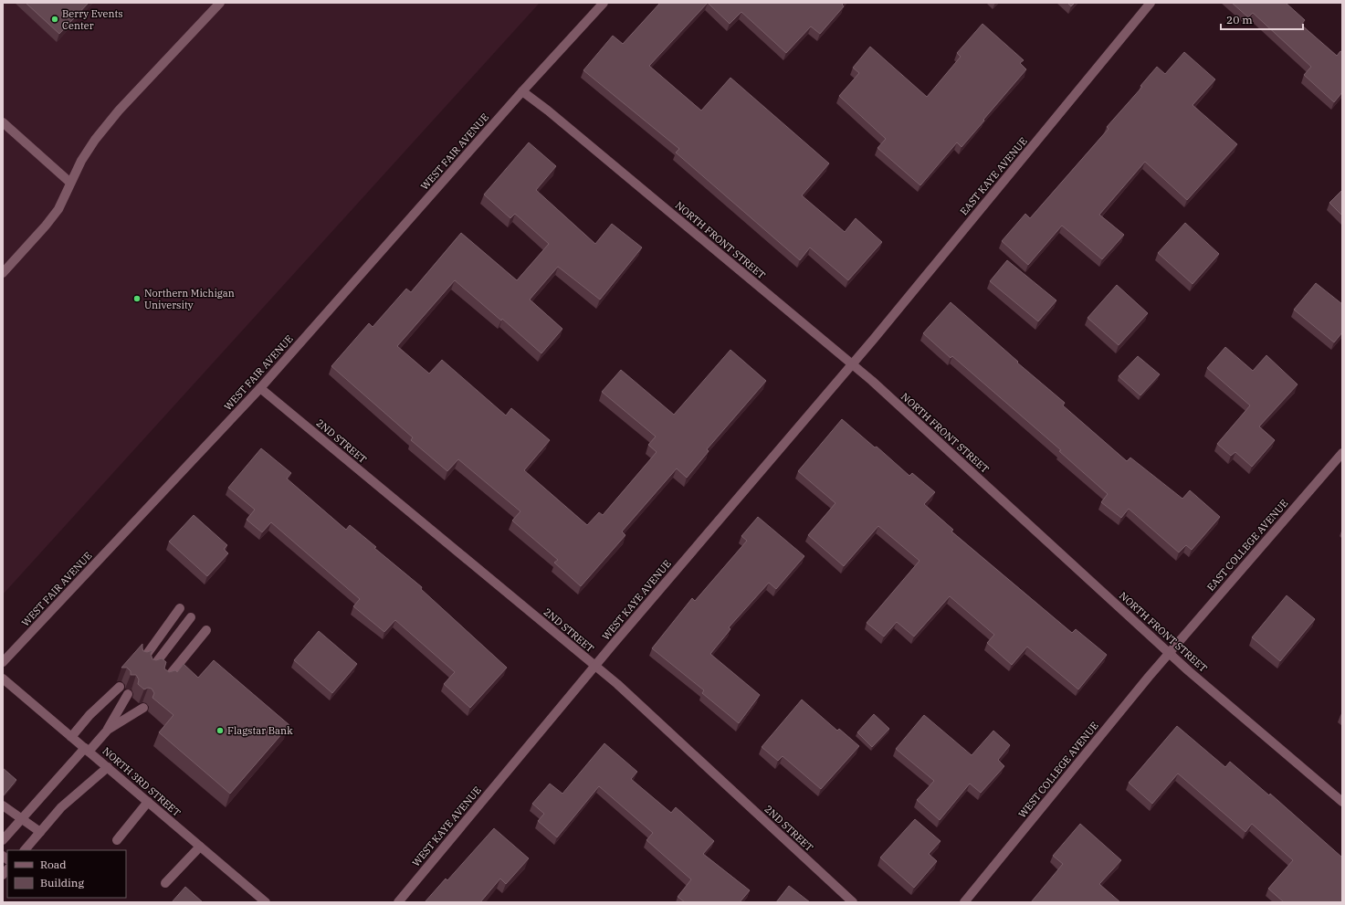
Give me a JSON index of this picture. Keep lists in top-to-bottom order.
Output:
{
  "streets": {
    "street": [
      "WEST FAIR AVENUE",
      "EAST KAYE AVENUE",
      "NORTH FRONT STREET",
      "2ND STREET",
      "EAST COLLEGE AVENUE",
      "WEST KAYE AVENUE",
      "WEST COLLEGE AVENUE",
      "NORTH 3RD STREET"
    ]
  },
  "crossings": [
    ["WEST FAIR AVENUE", "NORTH FRONT STREET"],
    ["WEST FAIR AVENUE", "2ND STREET"],
    ["EAST KAYE AVENUE", "NORTH FRONT STREET"],
    ["EAST KAYE AVENUE", "WEST KAYE AVENUE"],
    ["NORTH FRONT STREET", "EAST COLLEGE AVENUE"],
    ["NORTH FRONT STREET", "WEST KAYE AVENUE"],
    ["NORTH FRONT STREET", "WEST COLLEGE AVENUE"],
    ["2ND STREET", "WEST KAYE AVENUE"],
    ["EAST COLLEGE AVENUE", "WEST COLLEGE AVENUE"]
  ],
  "places": ["Berry Events Center", "Northern Michigan University", "Flagstar Bank"],
  "legend": ["Road", "Building"],
  "scale_bar": "20 m"
}
